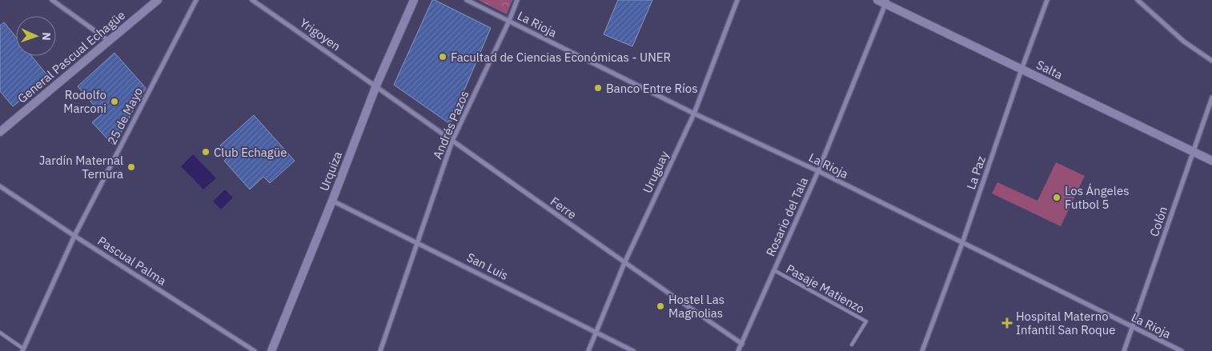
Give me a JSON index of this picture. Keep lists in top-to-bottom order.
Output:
{
  "streets": {
    "street": [
      "La Rioja",
      "Yrigoyen",
      "General Pascual Echagüe",
      "Salta",
      "25 de Mayo",
      "Andrés Pazos",
      "Urquiza",
      "Uruguay",
      "La Paz",
      "Ferre",
      "Rosario del Tala",
      "Colón",
      "Pascual Palma",
      "San Luis"
    ],
    "lane": ["Pasaje Matienzo"]
  },
  "crossings": [
    ["La Rioja", "Andrés Pazos"],
    ["La Rioja", "Uruguay"],
    ["La Rioja", "La Paz"],
    ["La Rioja", "Rosario del Tala"],
    ["La Rioja", "Colón"],
    ["Yrigoyen", "Urquiza"],
    ["Yrigoyen", "Ferre"],
    ["Salta", "La Paz"],
    ["Salta", "Rosario del Tala"],
    ["Salta", "Colón"],
    ["25 de Mayo", "Pascual Palma"],
    ["Andrés Pazos", "Ferre"],
    ["Andrés Pazos", "San Luis"],
    ["Urquiza", "Ferre"],
    ["Urquiza", "San Luis"],
    ["Uruguay", "Ferre"],
    ["Uruguay", "San Luis"],
    ["Ferre", "Rosario del Tala"],
    ["Rosario del Tala", "Pasaje Matienzo"]
  ],
  "places": {
    "other": [
      "Facultad de Ciencias Económicas - UNER",
      "Banco Entre Ríos",
      "Rodolfo Marconi",
      "Club Echagüe",
      "Jardín Maternal Ternura",
      "Los Ángeles Futbol 5",
      "Hostel Las Magnolias"
    ],
    "health": ["Hospital Materno Infantil San Roque"]
  },
  "north": "right"
}
